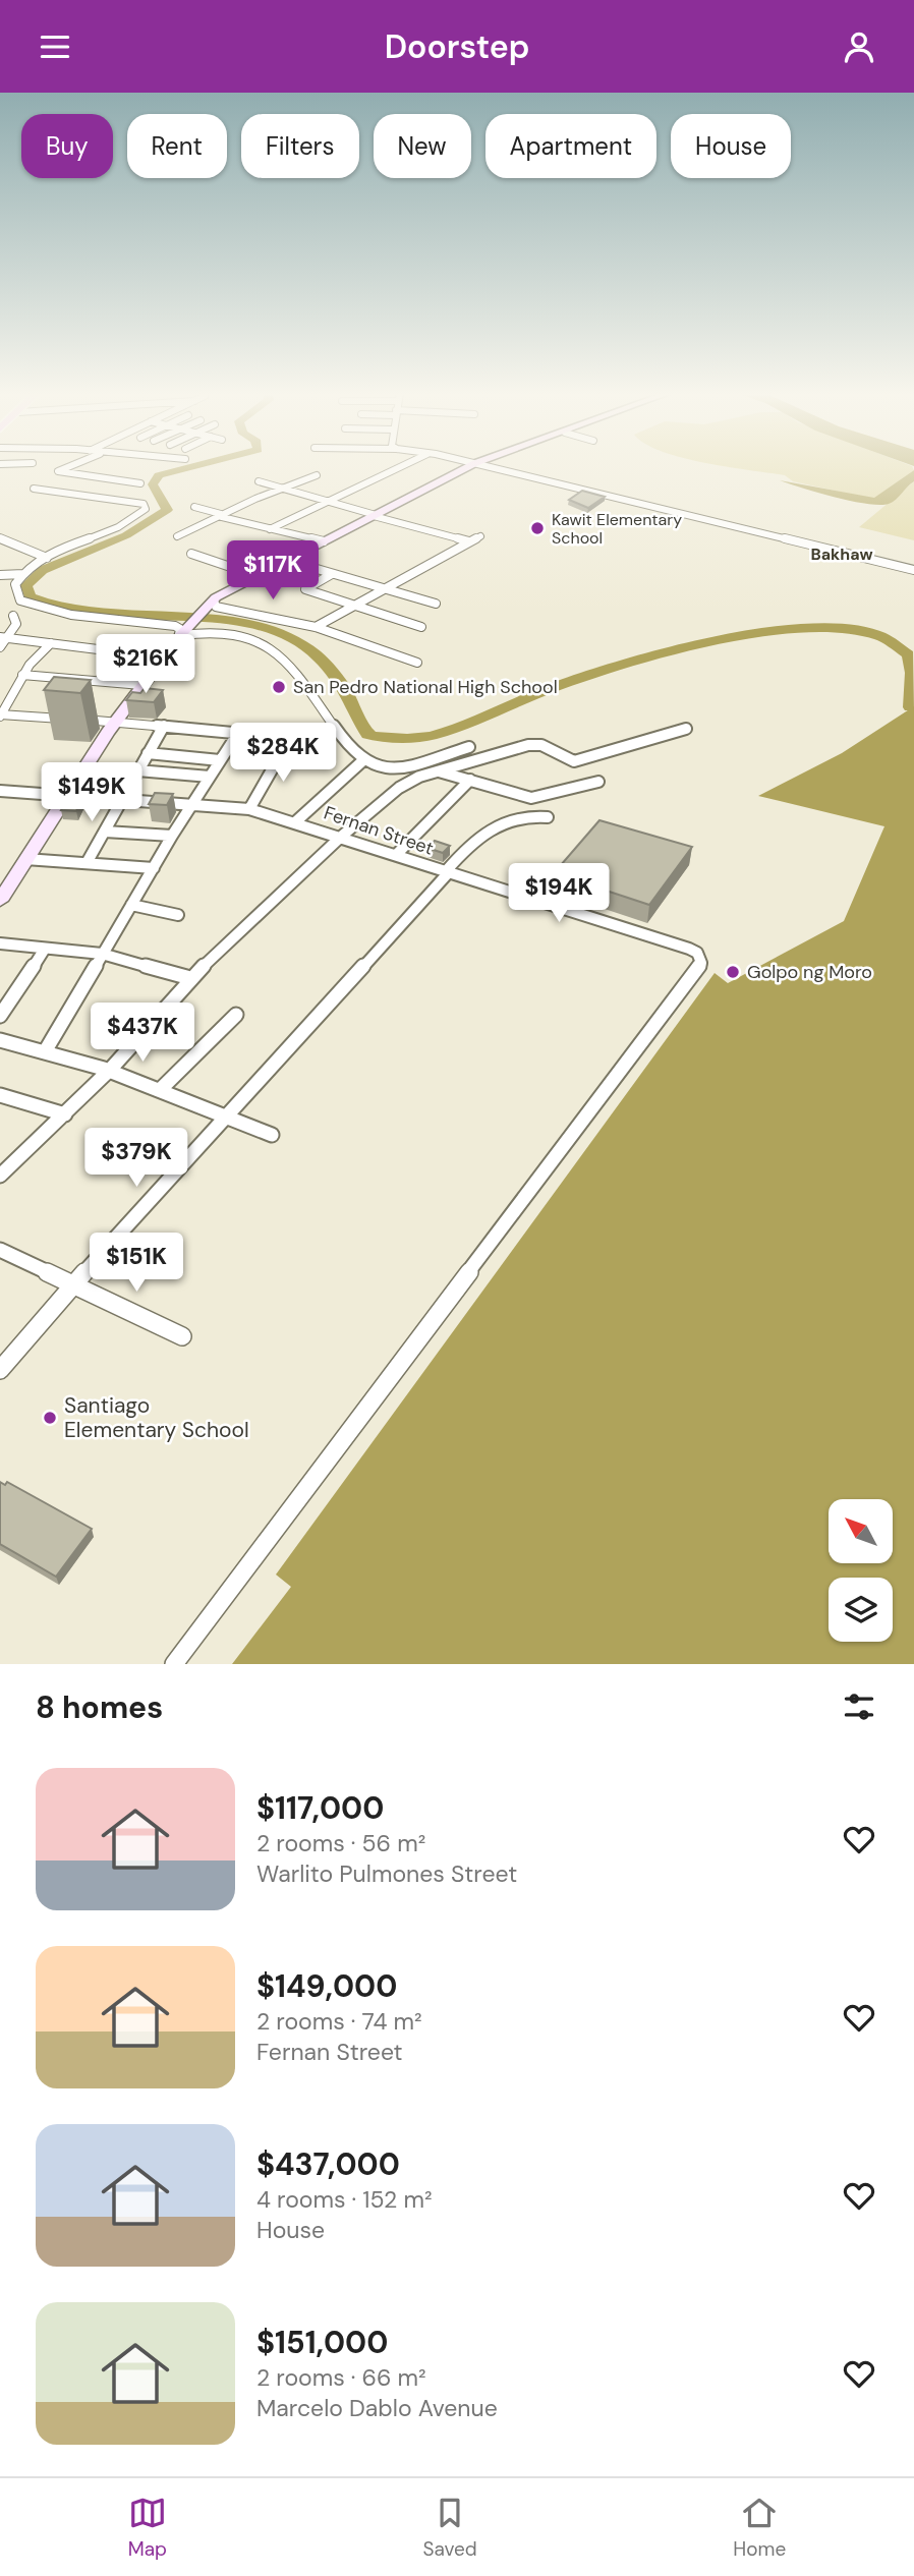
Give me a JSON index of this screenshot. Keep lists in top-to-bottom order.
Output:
{
  "streets": {
    "street": ["Fernan Street"]
  },
  "districts": ["Bakhaw"],
  "places": [
    "Kawit Elementary School",
    "San Pedro National High School",
    "Golpo ng Moro",
    "Santiago Elementary School"
  ],
  "north": "top left",
  "page": {
    "header": "Doorstep",
    "chip": [
      "Buy",
      "Rent",
      "Filters",
      "New",
      "Apartment",
      "House"
    ],
    "price": [
      "$117K",
      "$216K",
      "$284K",
      "$149K",
      "$194K",
      "$437K",
      "$379K",
      "$151K"
    ],
    "heading": "8 homes",
    "list": [
      {
        "name": "$117,000",
        "note": "2 rooms · 56 m² · Warlito Pulmones Street"
      },
      {
        "name": "$149,000",
        "note": "2 rooms · 74 m² · Fernan Street"
      },
      {
        "name": "$437,000",
        "note": "4 rooms · 152 m² · House"
      },
      {
        "name": "$151,000",
        "note": "2 rooms · 66 m² · Marcelo Dablo Avenue"
      }
    ],
    "tabs": ["Map", "Saved", "Home"]
  }
}
